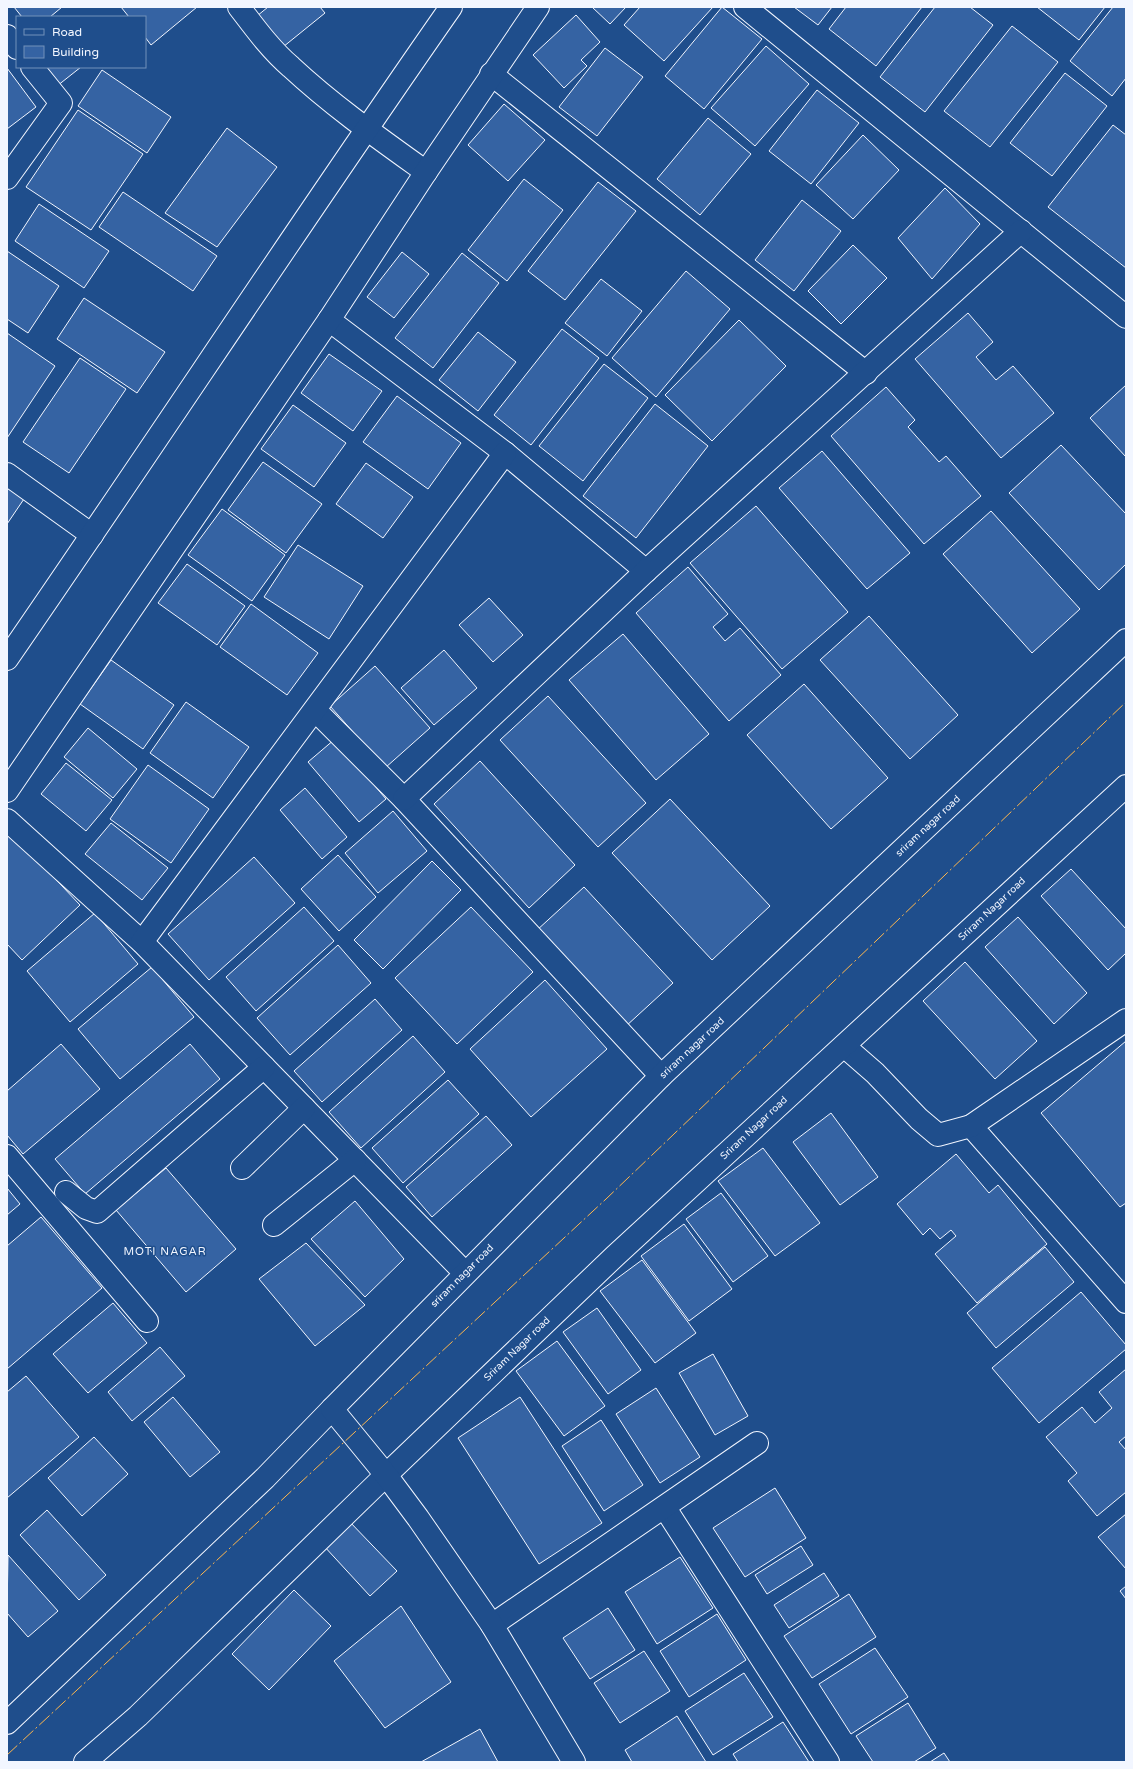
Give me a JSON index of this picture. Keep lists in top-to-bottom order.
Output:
{
  "streets": {
    "street": ["sriram nagar road", "Sriram Nagar road"]
  },
  "districts": ["MOTI NAGAR"],
  "legend": ["Road", "Building"]
}
